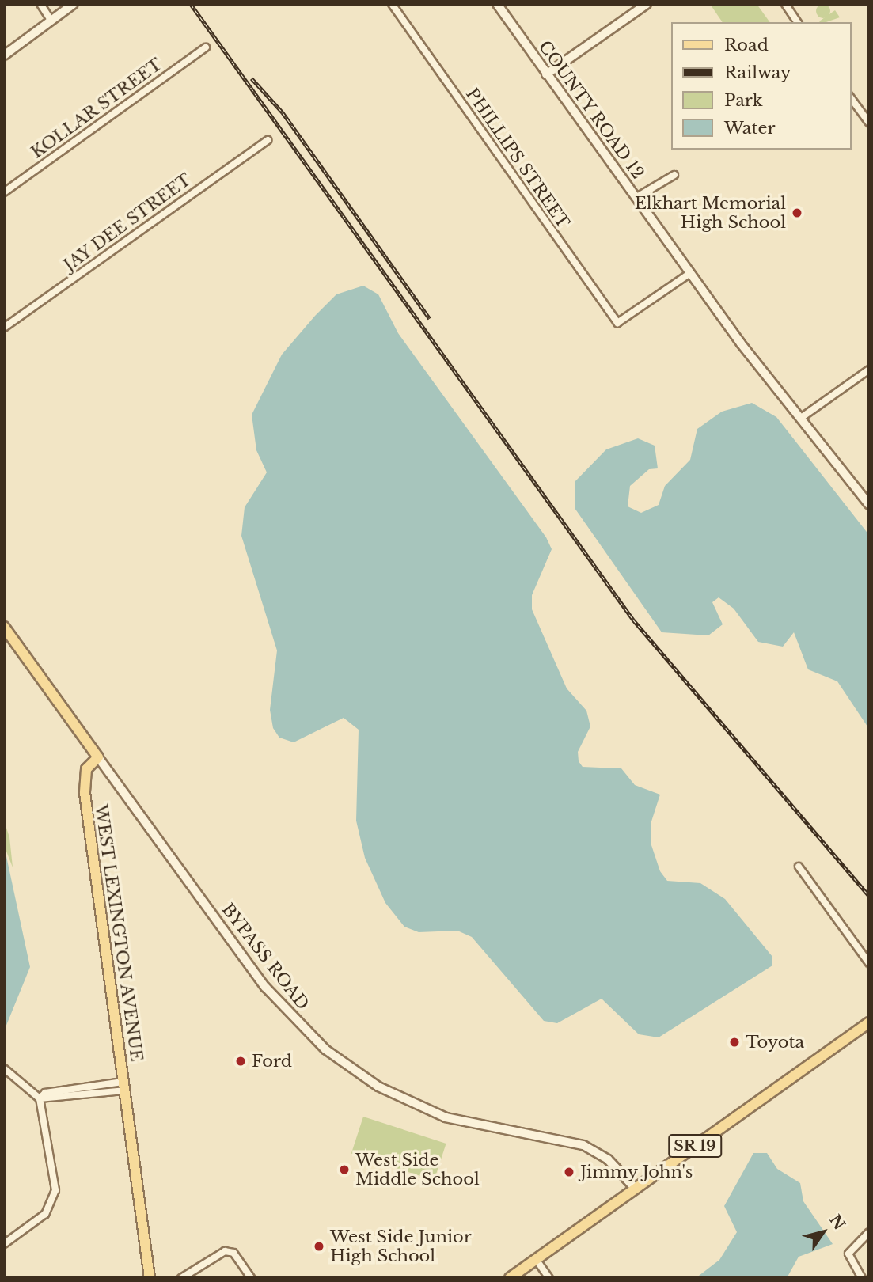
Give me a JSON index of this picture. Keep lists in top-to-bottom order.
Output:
{
  "streets": {
    "main road": [
      "COUNTY ROAD 12",
      "WEST LEXINGTON AVENUE",
      "BYPASS ROAD",
      "SR 19"
    ],
    "street": ["KOLLAR STREET", "PHILLIPS STREET", "JAY DEE STREET"]
  },
  "crossings": [
    ["COUNTY ROAD 12", "PHILLIPS STREET"],
    ["WEST LEXINGTON AVENUE", "BYPASS ROAD"],
    ["BYPASS ROAD", "SR 19"]
  ],
  "places": [
    "Elkhart Memorial High School",
    "Toyota",
    "Ford",
    "West Side Middle School",
    "Jimmy John's",
    "West Side Junior High School"
  ],
  "legend": [
    "Road",
    "Railway",
    "Park",
    "Water"
  ],
  "north": "top right"
}
